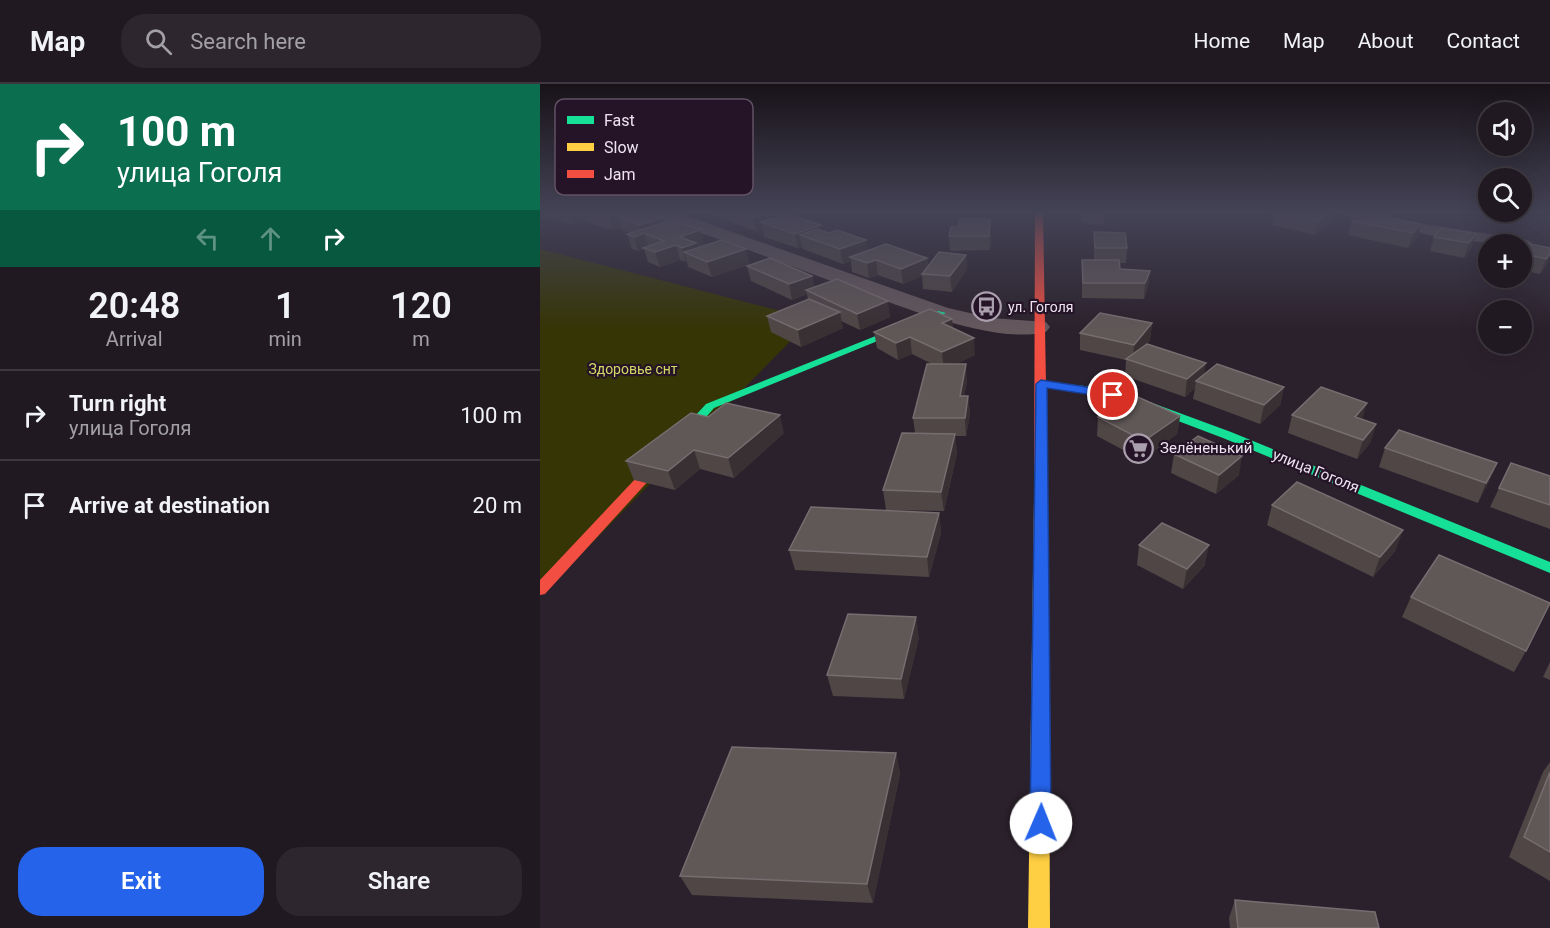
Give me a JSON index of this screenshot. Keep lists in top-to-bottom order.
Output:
{
  "streets": {
    "street": ["улица Гоголя"]
  },
  "parks": ["Здоровье снт"],
  "places": {
    "bus stop": ["ул. Гоголя"],
    "supermarket": ["Зелёненький"]
  },
  "legend": ["Fast", "Slow", "Jam"],
  "page": {
    "header": "Map",
    "search": "Search here",
    "nav": [
      "Home",
      "Map",
      "About",
      "Contact"
    ],
    "turn": ["100 m", "улица Гоголя"],
    "map_buttons": ["+", "−"],
    "eta": [
      "20:48",
      "Arrival",
      "1",
      "min",
      "120",
      "m"
    ],
    "list": [
      {
        "name": "Turn right",
        "note": "улица Гоголя",
        "value": "100 m"
      },
      {
        "name": "Arrive at destination",
        "value": "20 m"
      }
    ],
    "buttons": ["Exit", "Share"]
  }
}
